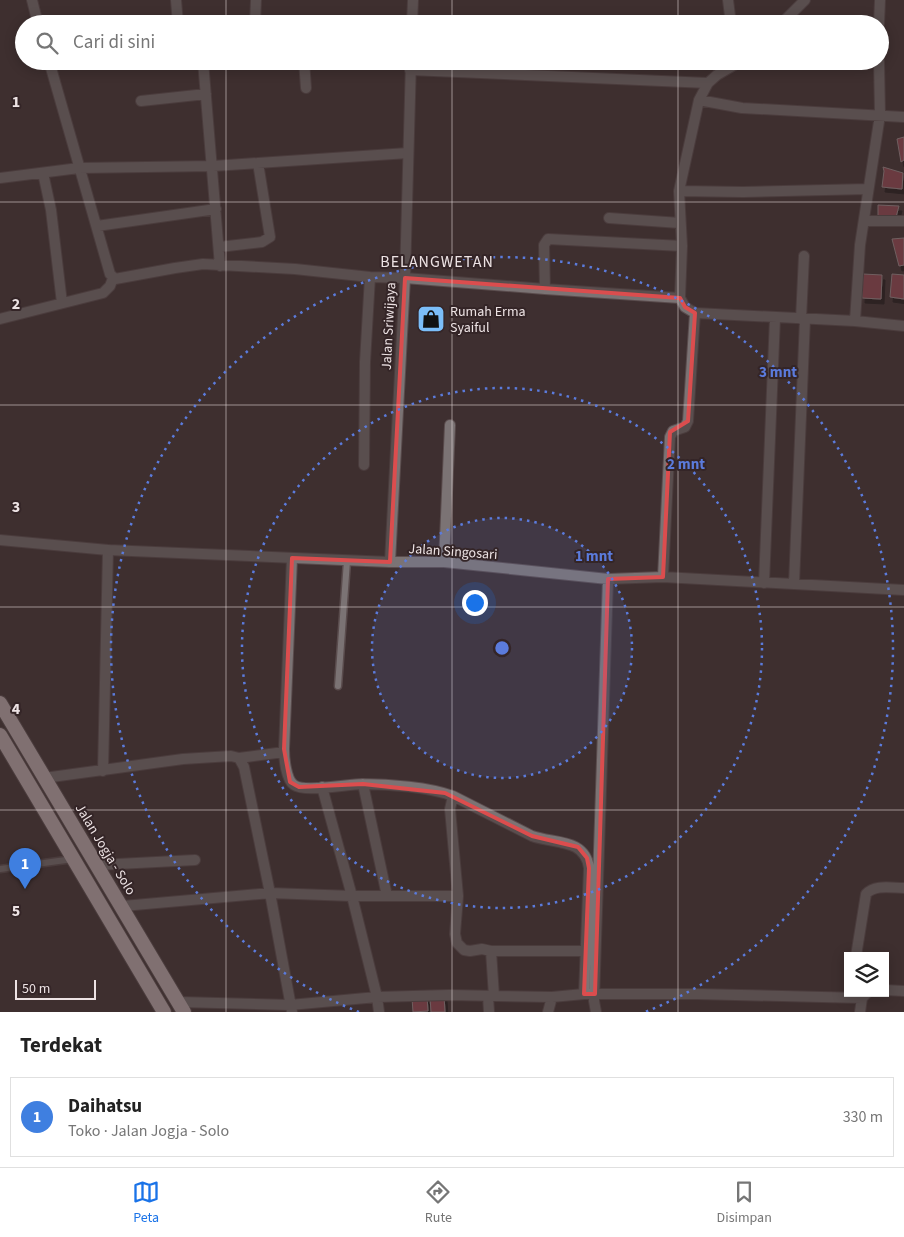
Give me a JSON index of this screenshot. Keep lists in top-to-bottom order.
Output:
{
  "streets": {
    "highway": ["Jalan Jogja - Solo"],
    "street": ["Jalan Sriwijaya", "Jalan Singosari"]
  },
  "crossings": [
    ["Jalan Sriwijaya", "Jalan Singosari"]
  ],
  "districts": ["BELANGWETAN"],
  "places": {
    "shop": ["Rumah Erma Syaiful"]
  },
  "scale_bar": "50 m",
  "page": {
    "search": "Cari di sini",
    "pins": "1",
    "scale": "50 m",
    "heading": "Terdekat",
    "list": [
      {
        "mark": "1",
        "name": "Daihatsu",
        "note": "Toko · Jalan Jogja - Solo",
        "value": "330 m"
      }
    ],
    "nav": ["Peta", "Rute", "Disimpan"]
  },
  "grid": {
    "rows": [
      "1",
      "2",
      "3",
      "4",
      "5"
    ]
  },
  "rings": ["3 mnt", "2 mnt", "1 mnt"]
}
